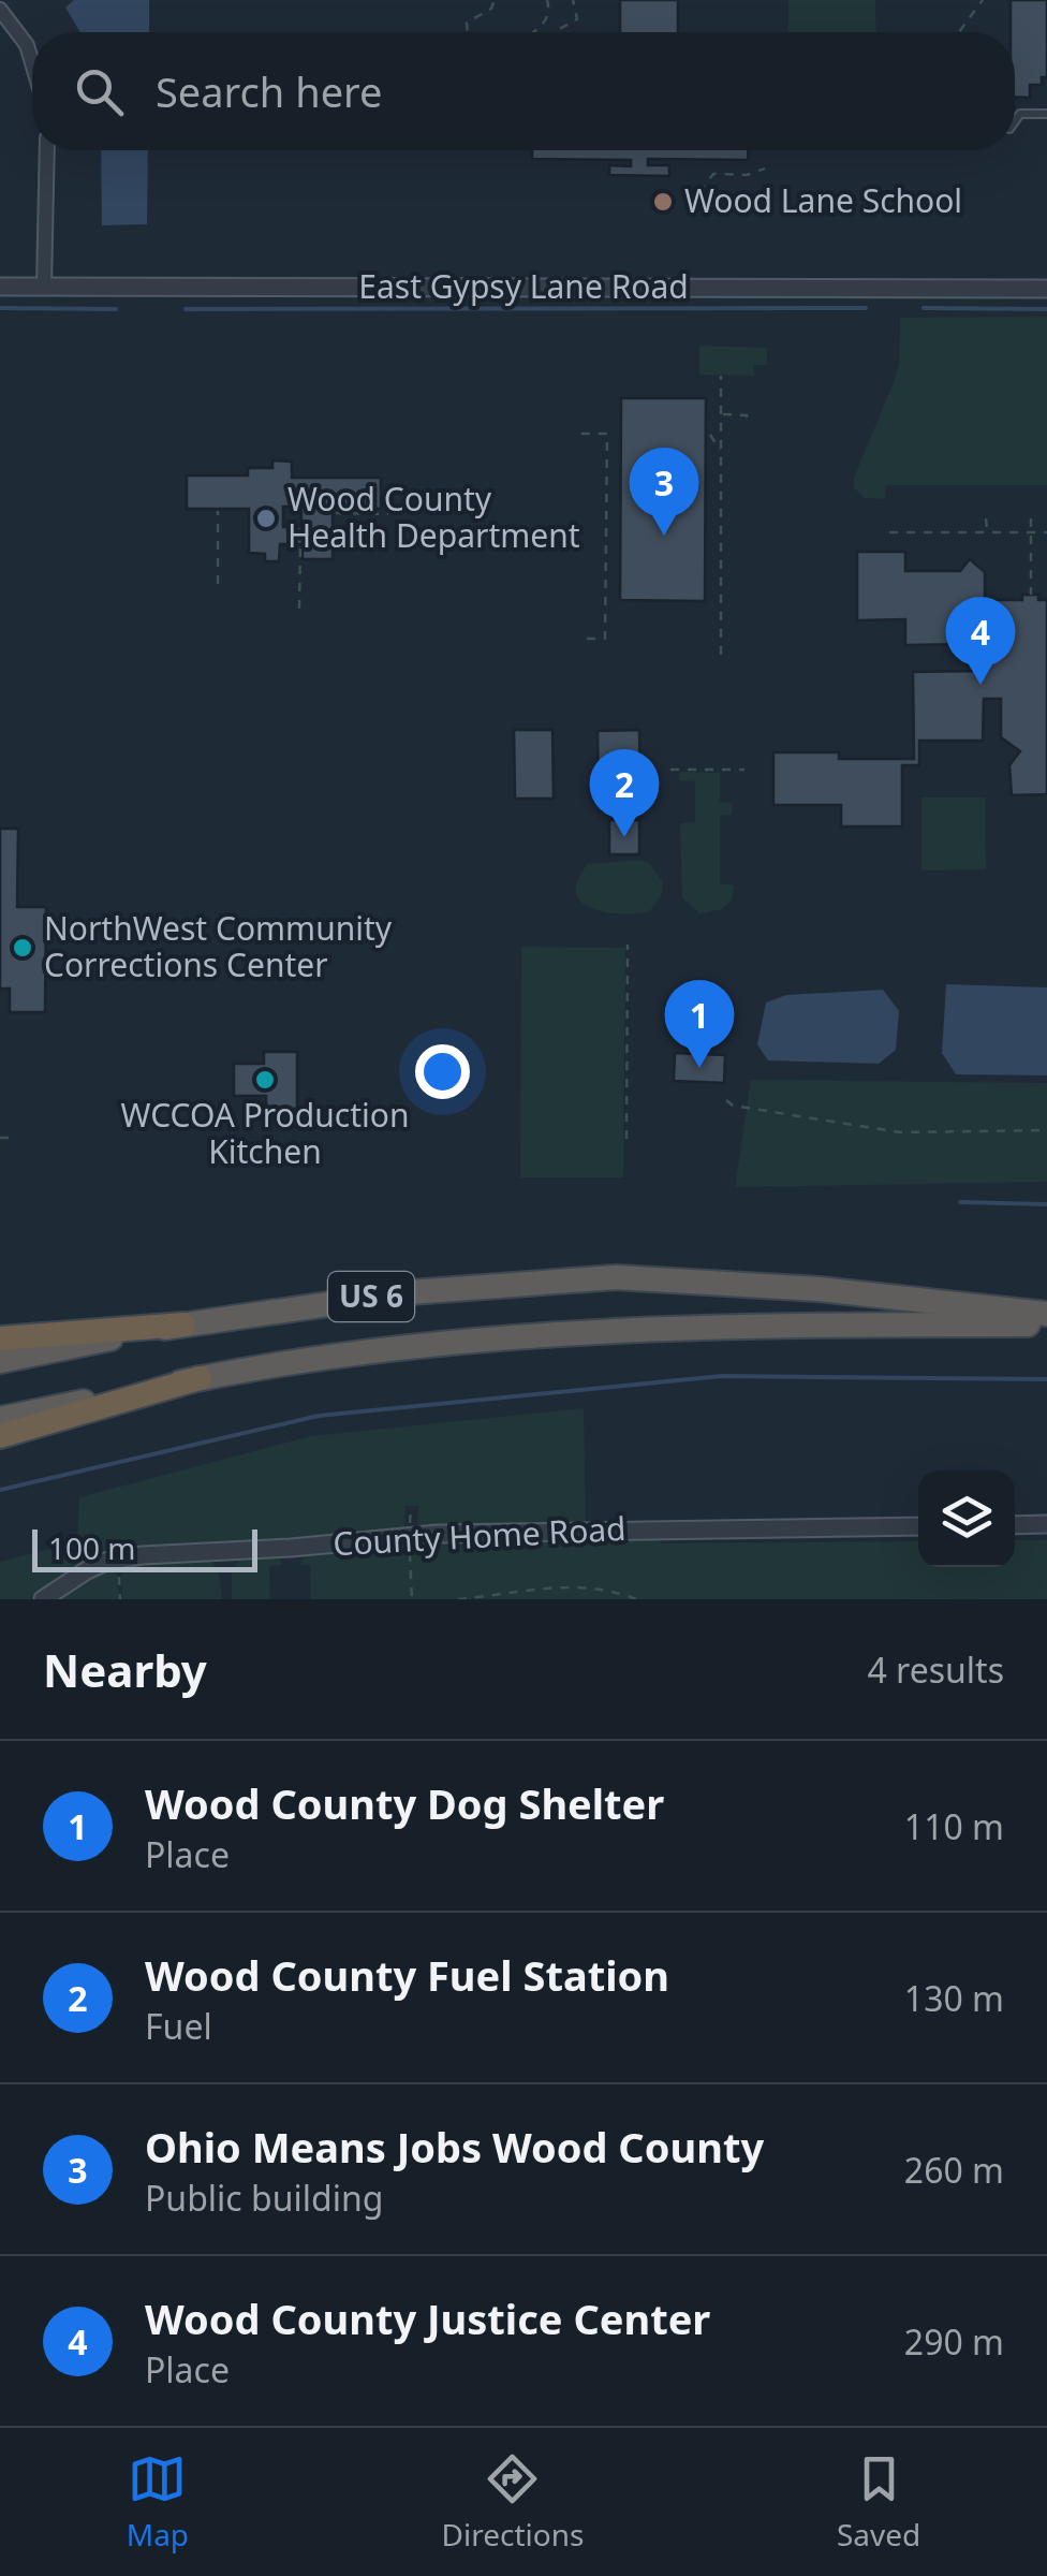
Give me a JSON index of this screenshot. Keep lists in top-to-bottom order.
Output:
{
  "streets": {
    "highway": ["US 6"],
    "street": ["East Gypsy Lane Road", "County Home Road"]
  },
  "places": [
    "Wood Lane School",
    "Wood County Health Department",
    "NorthWest Community Corrections Center",
    "WCCOA Production Kitchen"
  ],
  "scale_bar": "100 m",
  "page": {
    "search": "Search here",
    "pins": [
      "3",
      "4",
      "2",
      "1"
    ],
    "scale": "100 m",
    "heading": ["Nearby", "4 results"],
    "list": [
      {
        "mark": "1",
        "name": "Wood County Dog Shelter",
        "note": "Place",
        "value": "110 m"
      },
      {
        "mark": "2",
        "name": "Wood County Fuel Station",
        "note": "Fuel",
        "value": "130 m"
      },
      {
        "mark": "3",
        "name": "Ohio Means Jobs Wood County",
        "note": "Public building",
        "value": "260 m"
      },
      {
        "mark": "4",
        "name": "Wood County Justice Center",
        "note": "Place",
        "value": "290 m"
      }
    ],
    "nav": ["Map", "Directions", "Saved"]
  }
}
